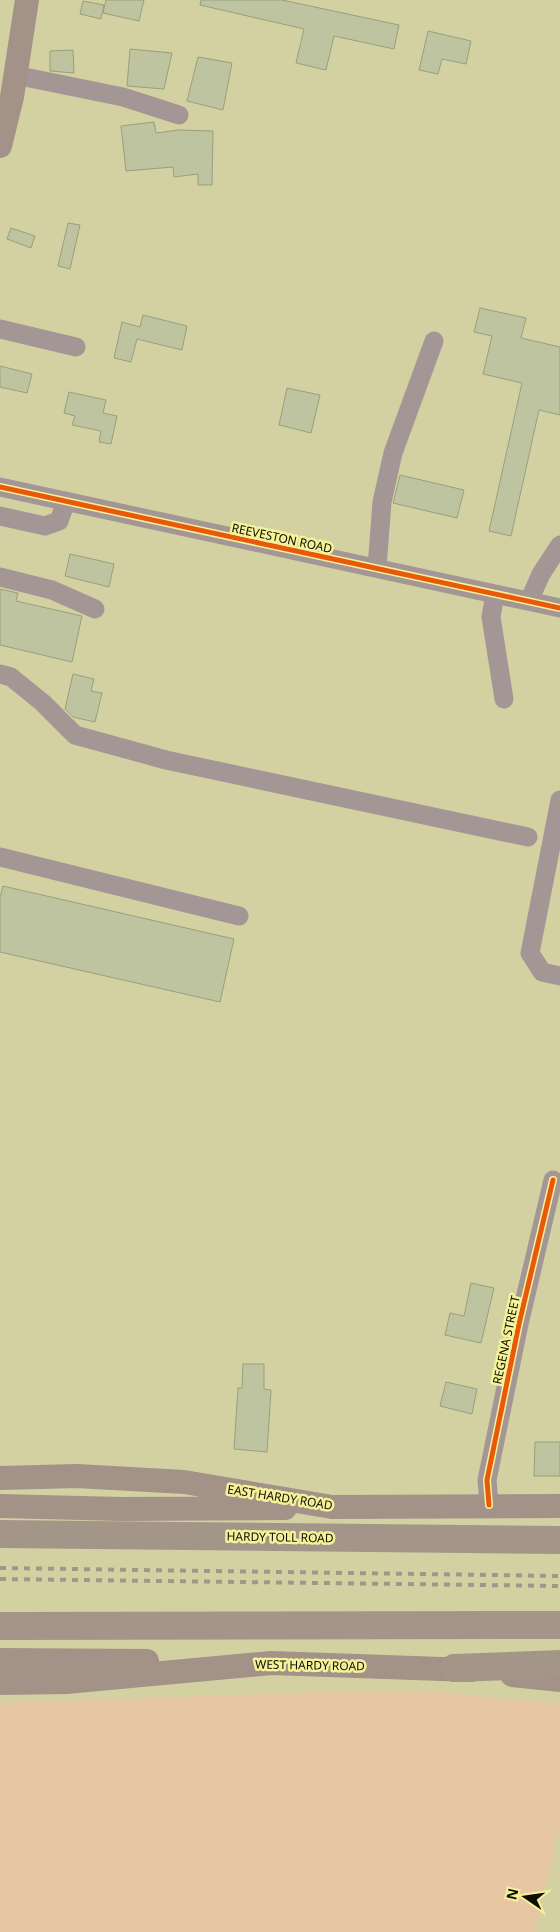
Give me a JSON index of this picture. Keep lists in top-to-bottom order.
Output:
{
  "streets": {
    "highway": ["HARDY TOLL ROAD"],
    "main road": ["EAST HARDY ROAD", "WEST HARDY ROAD"],
    "street": ["REEVESTON ROAD", "REGENA STREET"]
  },
  "crossings": [
    ["REGENA STREET", "EAST HARDY ROAD"]
  ],
  "north": "left"
}
